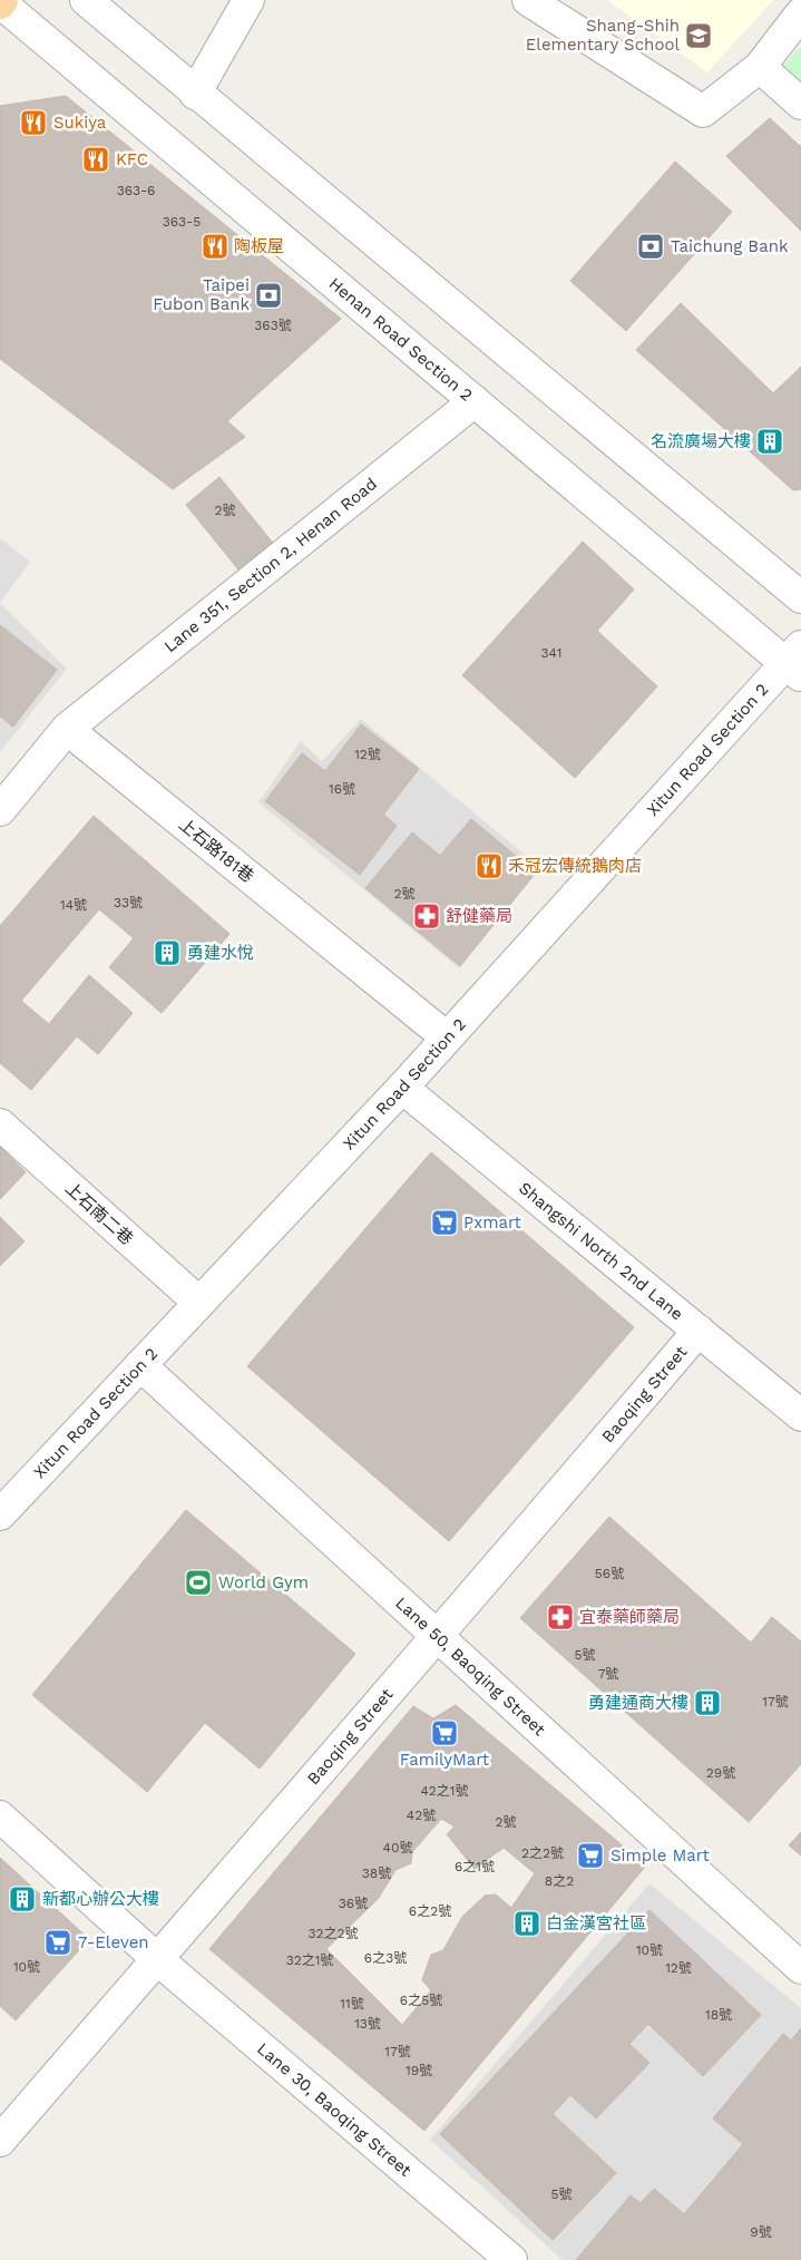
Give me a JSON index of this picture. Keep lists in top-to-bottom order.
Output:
{
  "streets": {
    "street": [
      "Henan Road Section 2",
      "Lane 351, Section 2, Henan Road",
      "Xitun Road Section 2",
      "上石路181巷",
      "上石南二巷",
      "Shangshi North 2nd Lane",
      "Baoqing Street",
      "Lane 50, Baoqing Street",
      "Lane 30, Baoqing Street"
    ]
  },
  "crossings": [
    ["Henan Road Section 2", "Lane 351, Section 2, Henan Road"],
    ["Henan Road Section 2", "Xitun Road Section 2"],
    ["Lane 351, Section 2, Henan Road", "上石路181巷"],
    ["Xitun Road Section 2", "上石路181巷"],
    ["Xitun Road Section 2", "上石南二巷"],
    ["Xitun Road Section 2", "Shangshi North 2nd Lane"],
    ["Xitun Road Section 2", "Lane 50, Baoqing Street"],
    ["Shangshi North 2nd Lane", "Baoqing Street"],
    ["Baoqing Street", "Lane 50, Baoqing Street"],
    ["Baoqing Street", "Lane 30, Baoqing Street"]
  ],
  "places": {
    "school or university": ["Shang-Shih Elementary School"],
    "restaurant": [
      "Sukiya",
      "KFC",
      "陶板屋",
      "禾冠宏傳統鵝肉店"
    ],
    "bank": ["Taichung Bank", "Taipei Fubon Bank"],
    "building": [
      "名流廣場大樓",
      "勇建水悅",
      "勇建通商大樓",
      "新都心辦公大樓",
      "白金漢宮社區"
    ],
    "pharmacy": ["舒健藥局", "宜泰藥師藥局"],
    "supermarket": [
      "Pxmart",
      "FamilyMart",
      "Simple Mart",
      "7-Eleven"
    ],
    "sports": ["World Gym"]
  },
  "house_numbers": [
    "363-6",
    "363-5",
    "363號",
    "2號",
    "341",
    "12號",
    "16號",
    "2號",
    "33號",
    "14號",
    "56號",
    "5號",
    "7號",
    "17號",
    "29號",
    "42之1號",
    "42號",
    "2號",
    "40號",
    "2之2號",
    "6之1號",
    "38號",
    "8之2",
    "36號",
    "6之2號",
    "32之2號",
    "10號",
    "6之3號",
    "32之1號",
    "10號",
    "12號",
    "6之5號",
    "11號",
    "18號",
    "13號",
    "17號",
    "19號",
    "5號",
    "9號"
  ]
}
